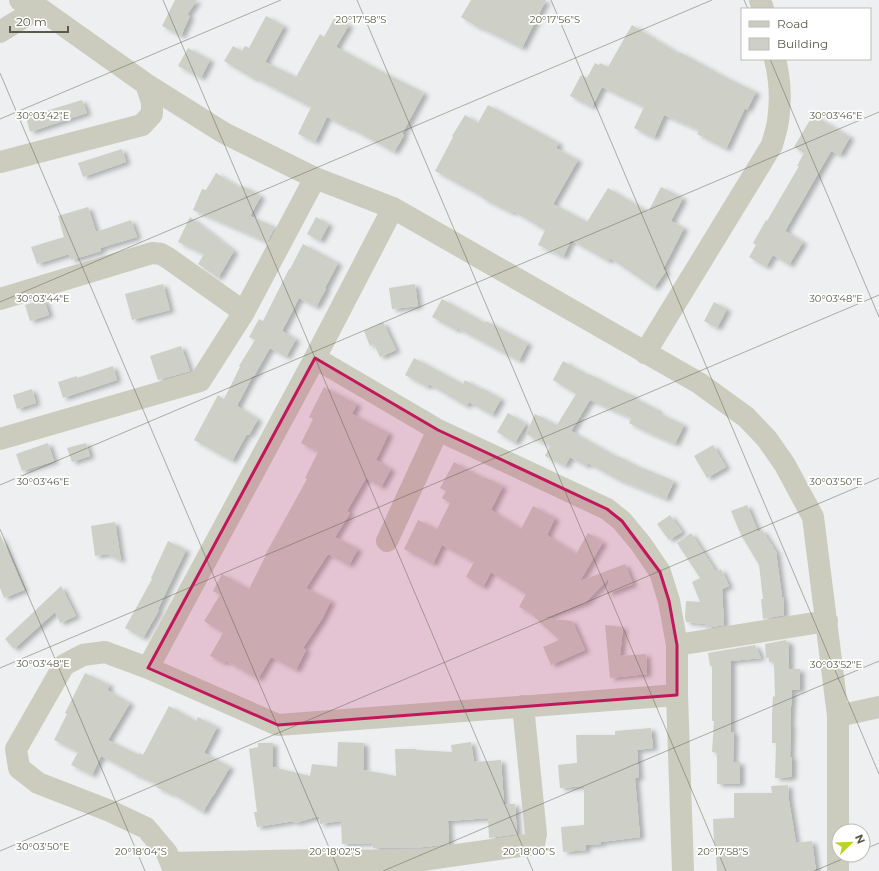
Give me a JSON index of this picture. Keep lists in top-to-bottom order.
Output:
{
  "legend": ["Road", "Building"],
  "scale_bar": "20 m",
  "north": "top right",
  "coordinates": [
    "20°17'58\"S",
    "20°17'56\"S",
    "30°03'42\"E",
    "30°03'46\"E",
    "30°03'44\"E",
    "30°03'48\"E",
    "30°03'50\"E",
    "30°03'52\"E",
    "20°18'04\"S",
    "20°18'02\"S",
    "20°18'00\"S"
  ]
}
